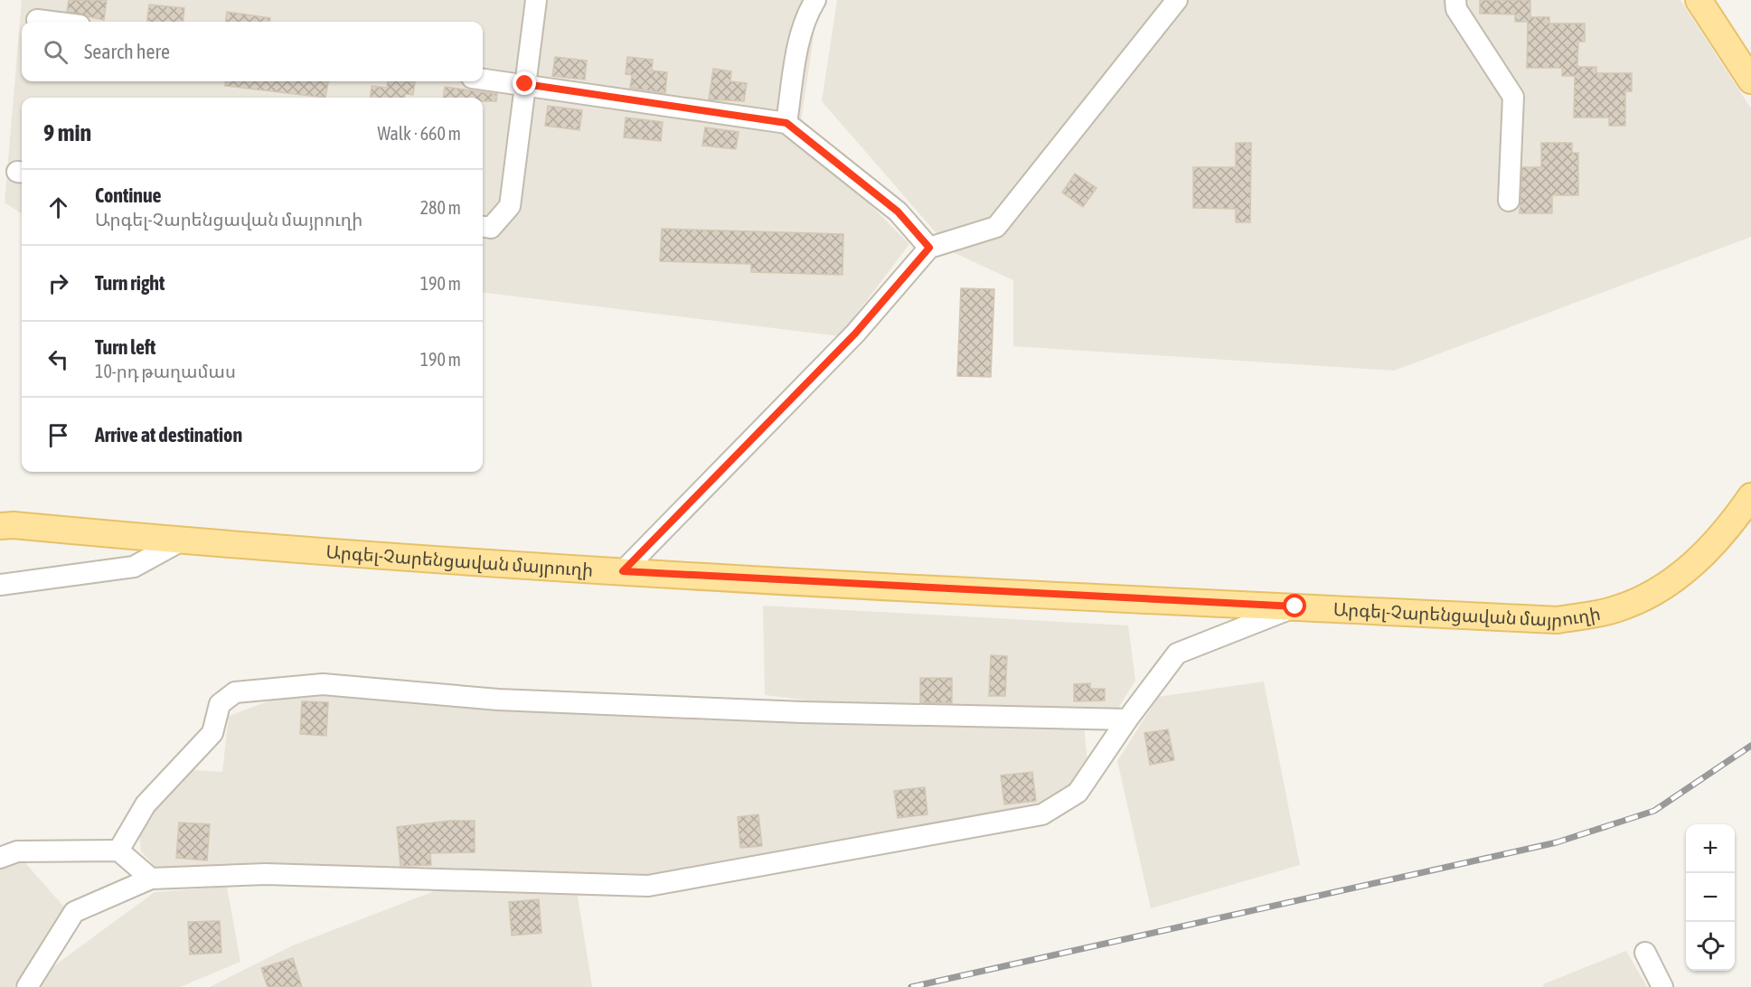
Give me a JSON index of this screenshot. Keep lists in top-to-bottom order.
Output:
{
  "streets": {
    "main road": ["Արգել-Չարենցավան մայրուղի"]
  },
  "page": {
    "search": "Search here",
    "heading": ["9 min", "Walk · 660 m"],
    "list": [
      ["Continue", "Արգել-Չարենցավան մայրուղի", "280 m"],
      ["Turn right", "190 m"],
      ["Turn left", "10-րդ թաղամաս", "190 m"],
      "Arrive at destination"
    ],
    "map_buttons": ["+", "−"]
  }
}
